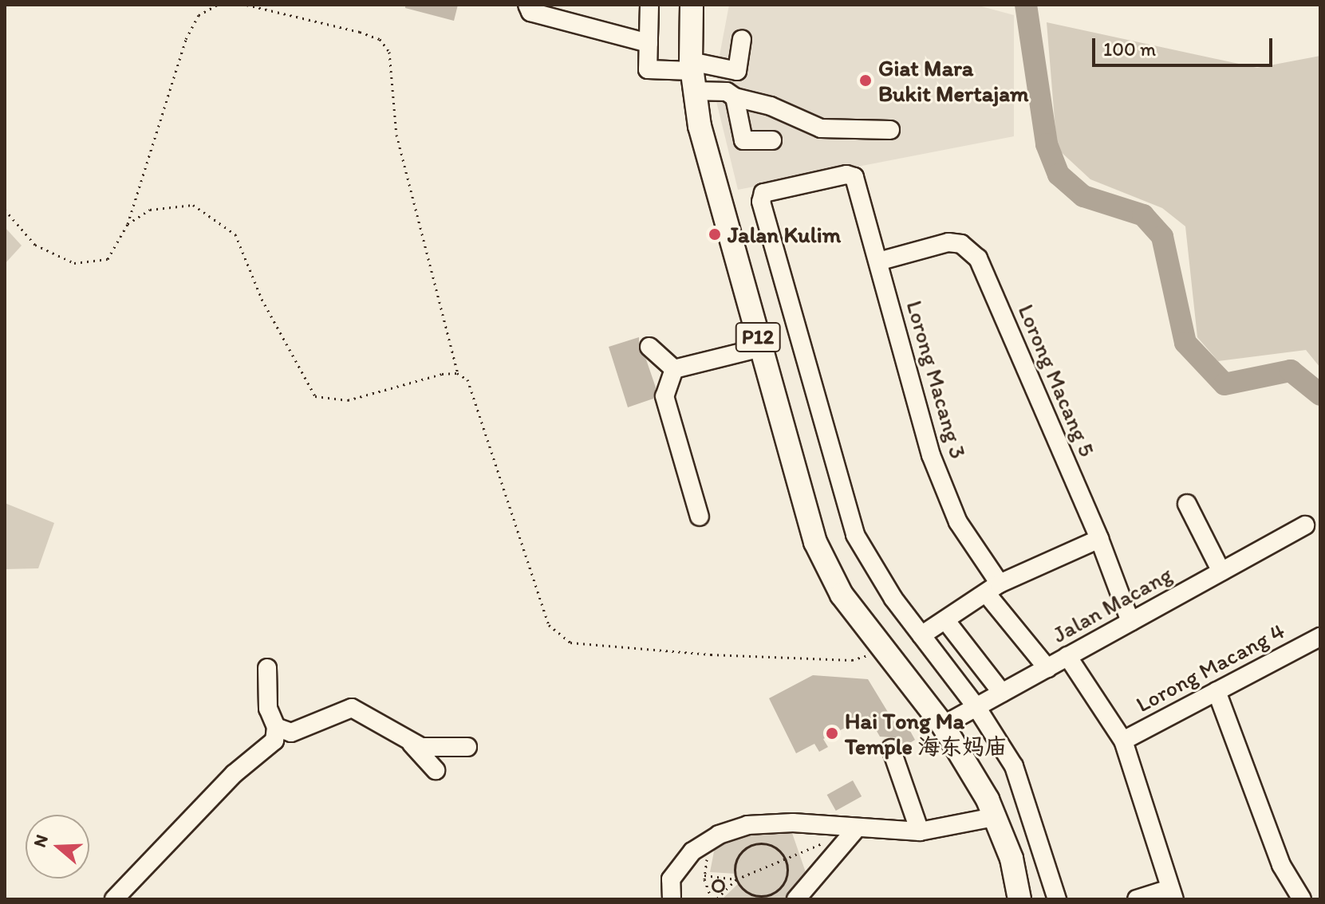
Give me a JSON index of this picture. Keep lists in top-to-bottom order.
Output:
{
  "streets": {
    "main road": ["P12"],
    "street": [
      "Lorong Macang 3",
      "Lorong Macang 5",
      "Jalan Macang",
      "Lorong Macang 4"
    ]
  },
  "crossings": [
    ["P12", "Jalan Macang"],
    ["Lorong Macang 3", "Lorong Macang 5"],
    ["Lorong Macang 3", "Jalan Macang"],
    ["Lorong Macang 5", "Jalan Macang"]
  ],
  "places": ["Giat Mara Bukit Mertajam", "Jalan Kulim", "Hai Tong Ma Temple 海东妈庙"],
  "scale_bar": "100 m",
  "north": "left"
}
